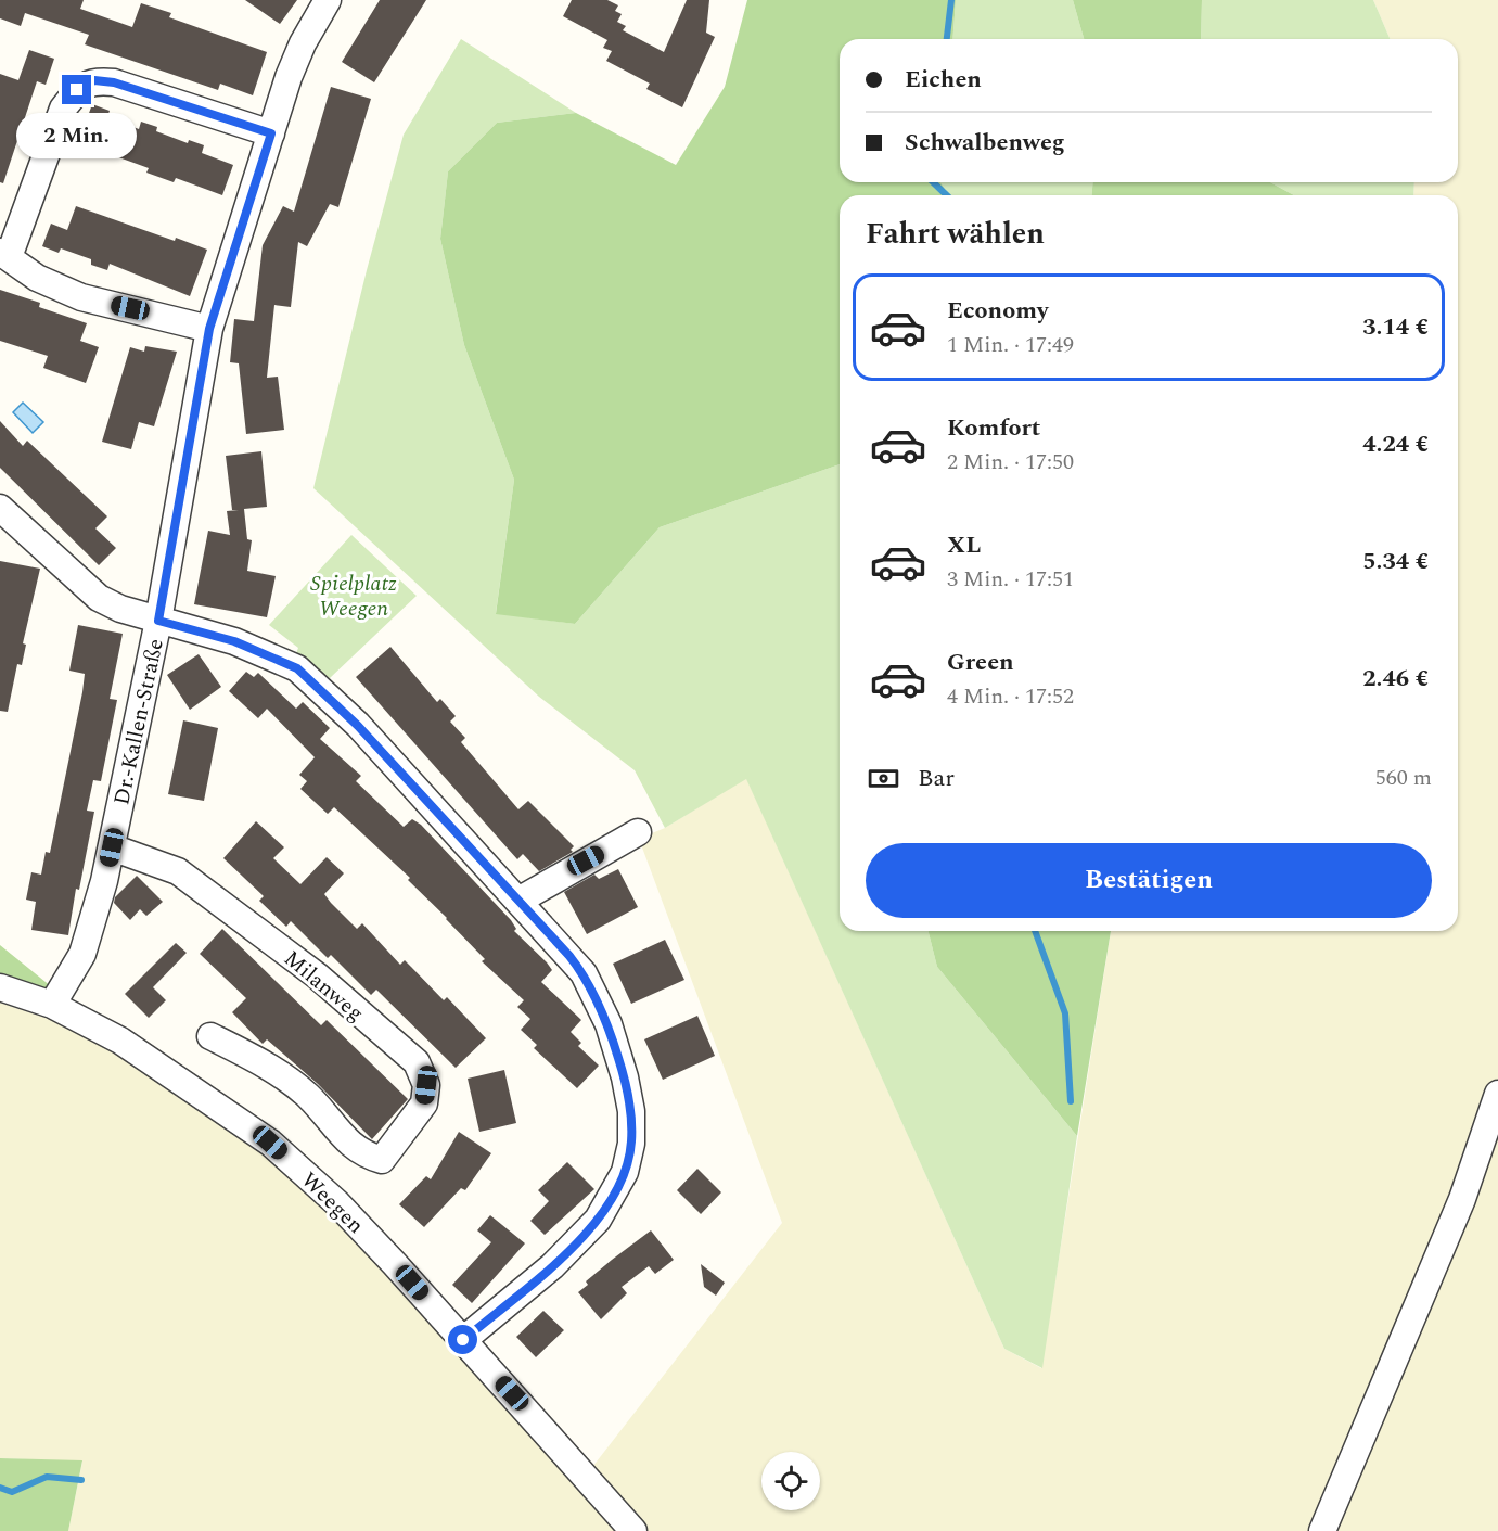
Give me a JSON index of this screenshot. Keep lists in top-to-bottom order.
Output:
{
  "streets": {
    "street": ["Dr.-Kallen-Straße", "Milanweg", "Weegen"]
  },
  "crossings": [
    ["Dr.-Kallen-Straße", "Milanweg"],
    ["Dr.-Kallen-Straße", "Weegen"]
  ],
  "parks": ["Spielplatz Weegen"],
  "page": {
    "banner": ["Eichen", "Schwalbenweg"],
    "bubble": "2 Min.",
    "heading": "Fahrt wählen",
    "list": [
      {
        "name": "Economy",
        "note": "1 Min. · 17:49",
        "value": "3.14 €"
      },
      {
        "name": "Komfort",
        "note": "2 Min. · 17:50",
        "value": "4.24 €"
      },
      {
        "name": "XL",
        "note": "3 Min. · 17:51",
        "value": "5.34 €"
      },
      {
        "name": "Green",
        "note": "4 Min. · 17:52",
        "value": "2.46 €"
      }
    ],
    "pay": ["Bar", "560 m"],
    "buttons": "Bestätigen"
  }
}
